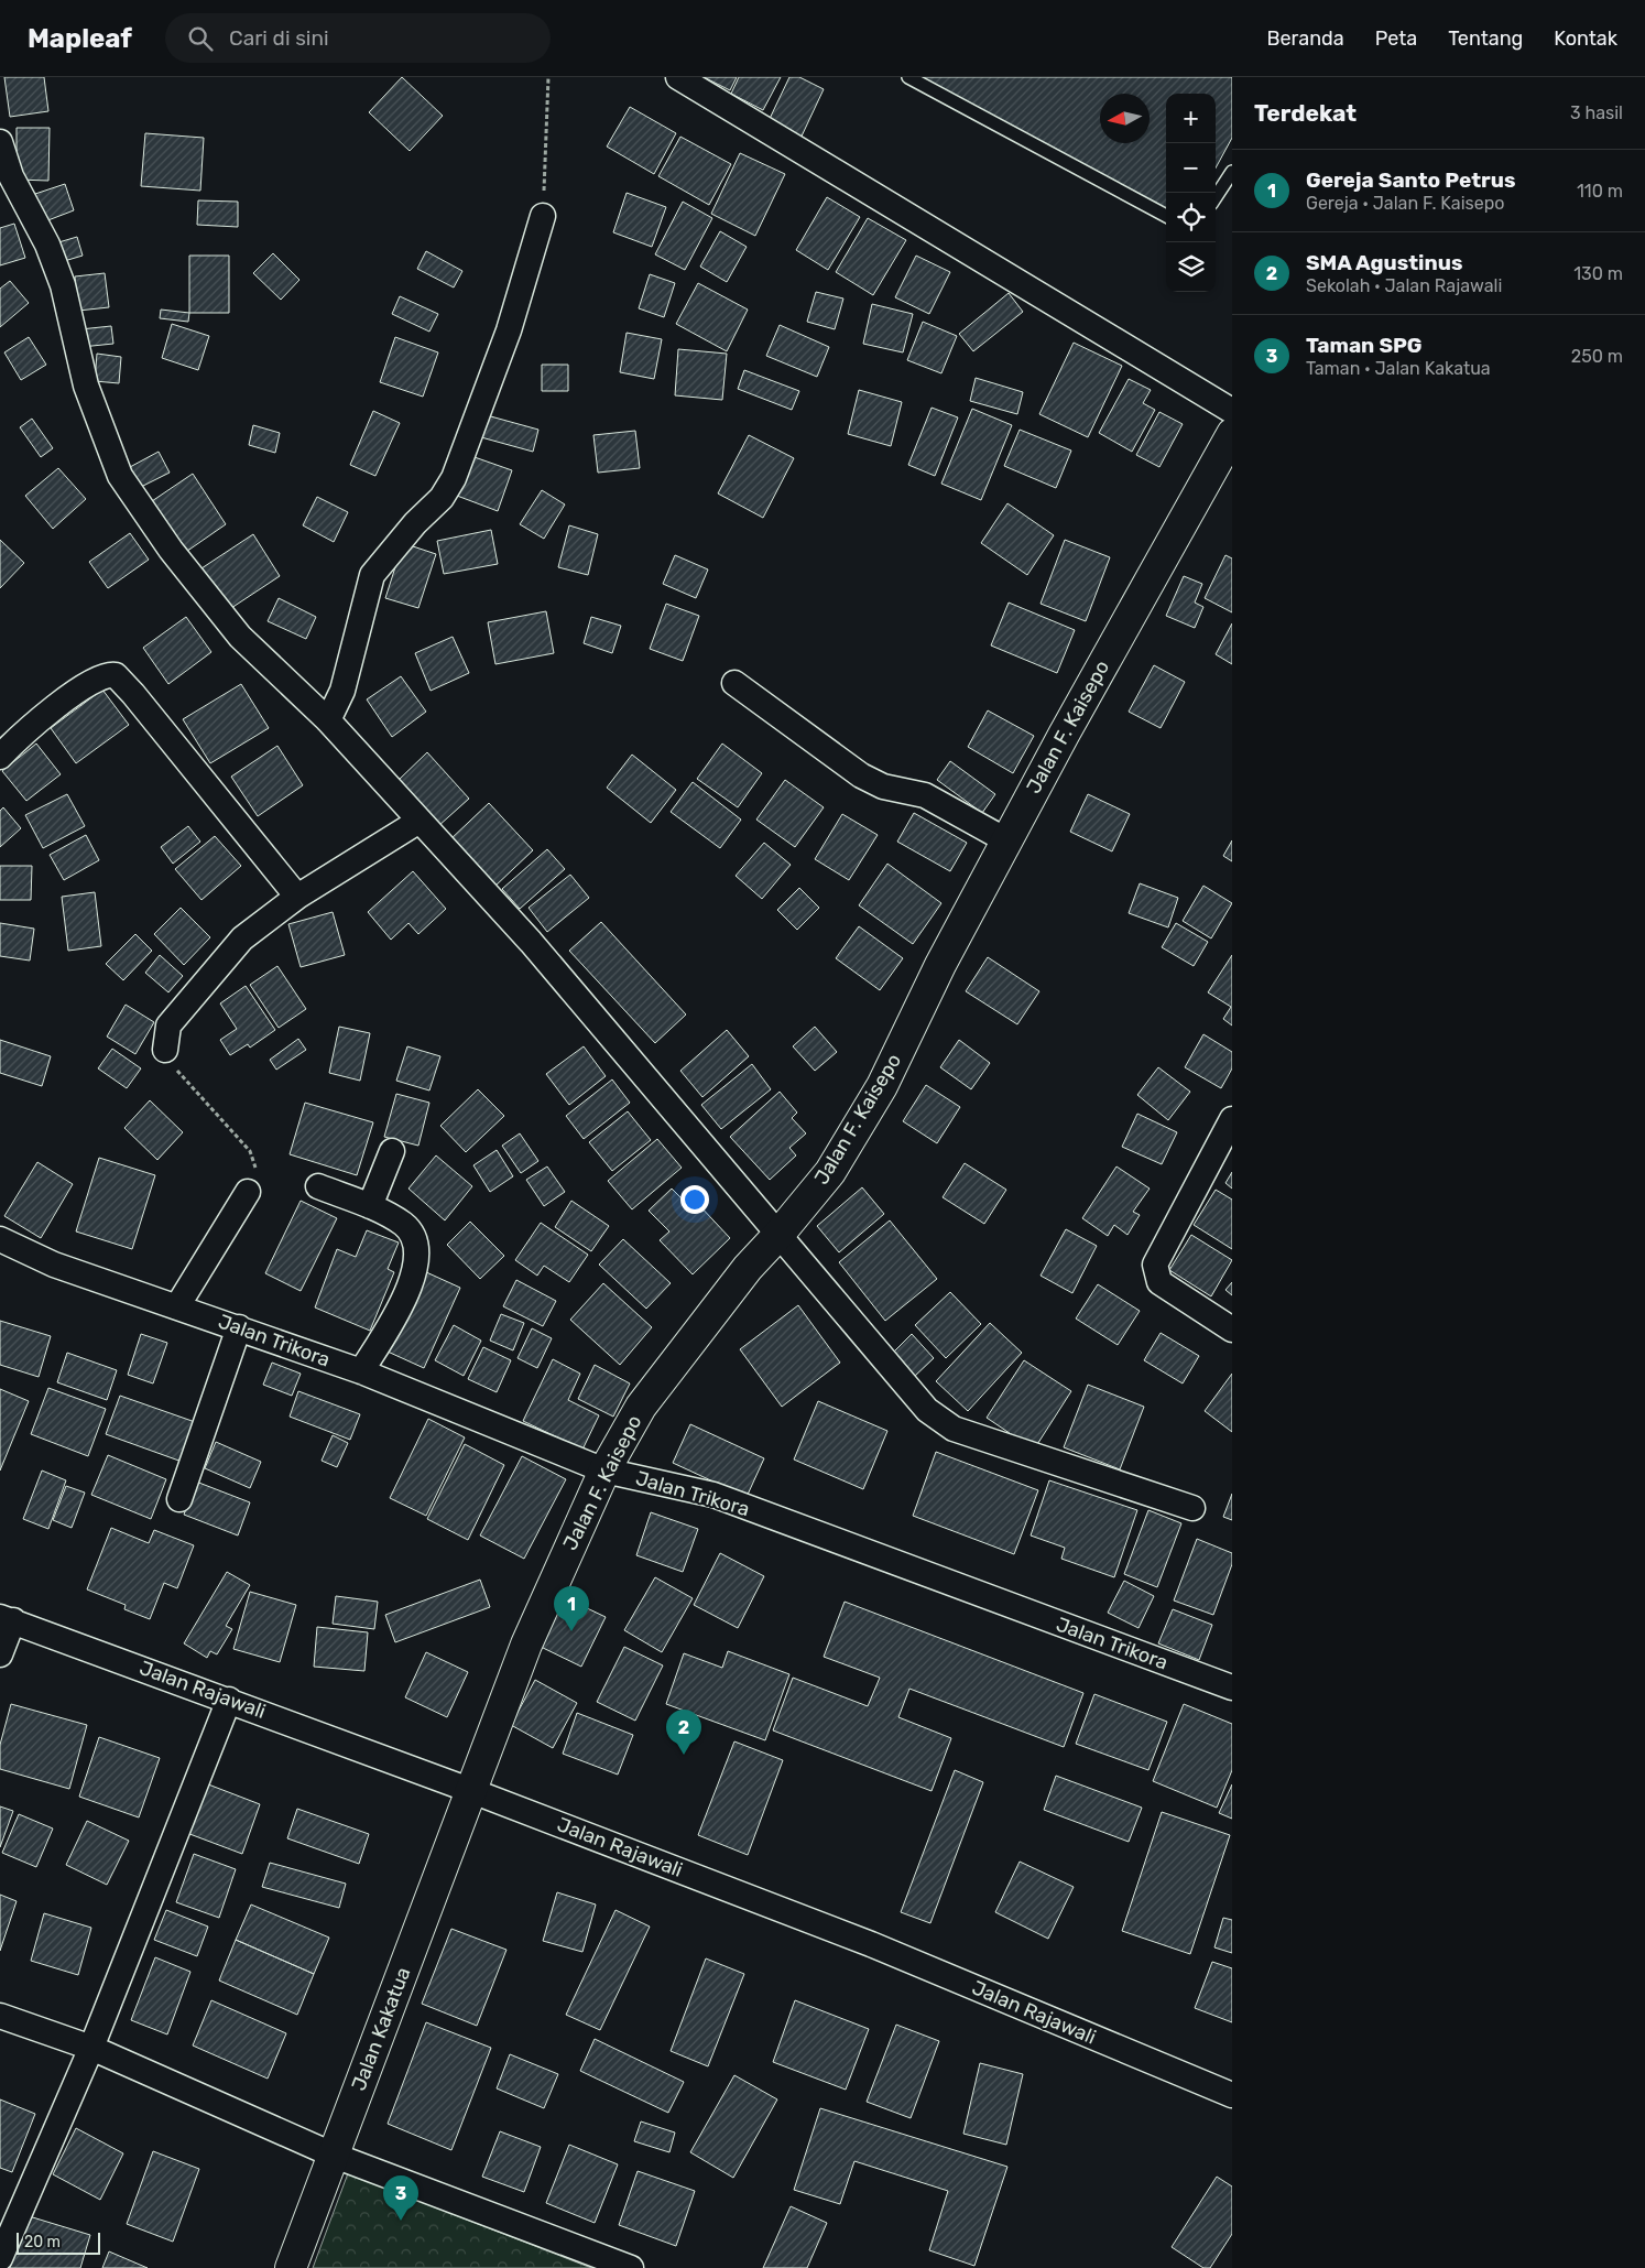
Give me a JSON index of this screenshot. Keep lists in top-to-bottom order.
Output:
{
  "streets": {
    "street": [
      "Jalan F. Kaisepo",
      "Jalan Trikora",
      "Jalan Rajawali",
      "Jalan Kakatua"
    ]
  },
  "crossings": [
    ["Jalan F. Kaisepo", "Jalan Trikora"],
    ["Jalan F. Kaisepo", "Jalan Rajawali"],
    ["Jalan F. Kaisepo", "Jalan Kakatua"],
    ["Jalan Rajawali", "Jalan Kakatua"]
  ],
  "scale_bar": "20 m",
  "north": "left",
  "page": {
    "header": "Mapleaf",
    "search": "Cari di sini",
    "nav": [
      "Beranda",
      "Peta",
      "Tentang",
      "Kontak"
    ],
    "heading": ["Terdekat", "3 hasil"],
    "map_buttons": ["+", "−"],
    "list": [
      {
        "mark": "1",
        "name": "Gereja Santo Petrus",
        "note": "Gereja · Jalan F. Kaisepo",
        "value": "110 m"
      },
      {
        "mark": "2",
        "name": "SMA Agustinus",
        "note": "Sekolah · Jalan Rajawali",
        "value": "130 m"
      },
      {
        "mark": "3",
        "name": "Taman SPG",
        "note": "Taman · Jalan Kakatua",
        "value": "250 m"
      }
    ],
    "pins": ["1", "2", "3"],
    "scale": "20 m"
  }
}
